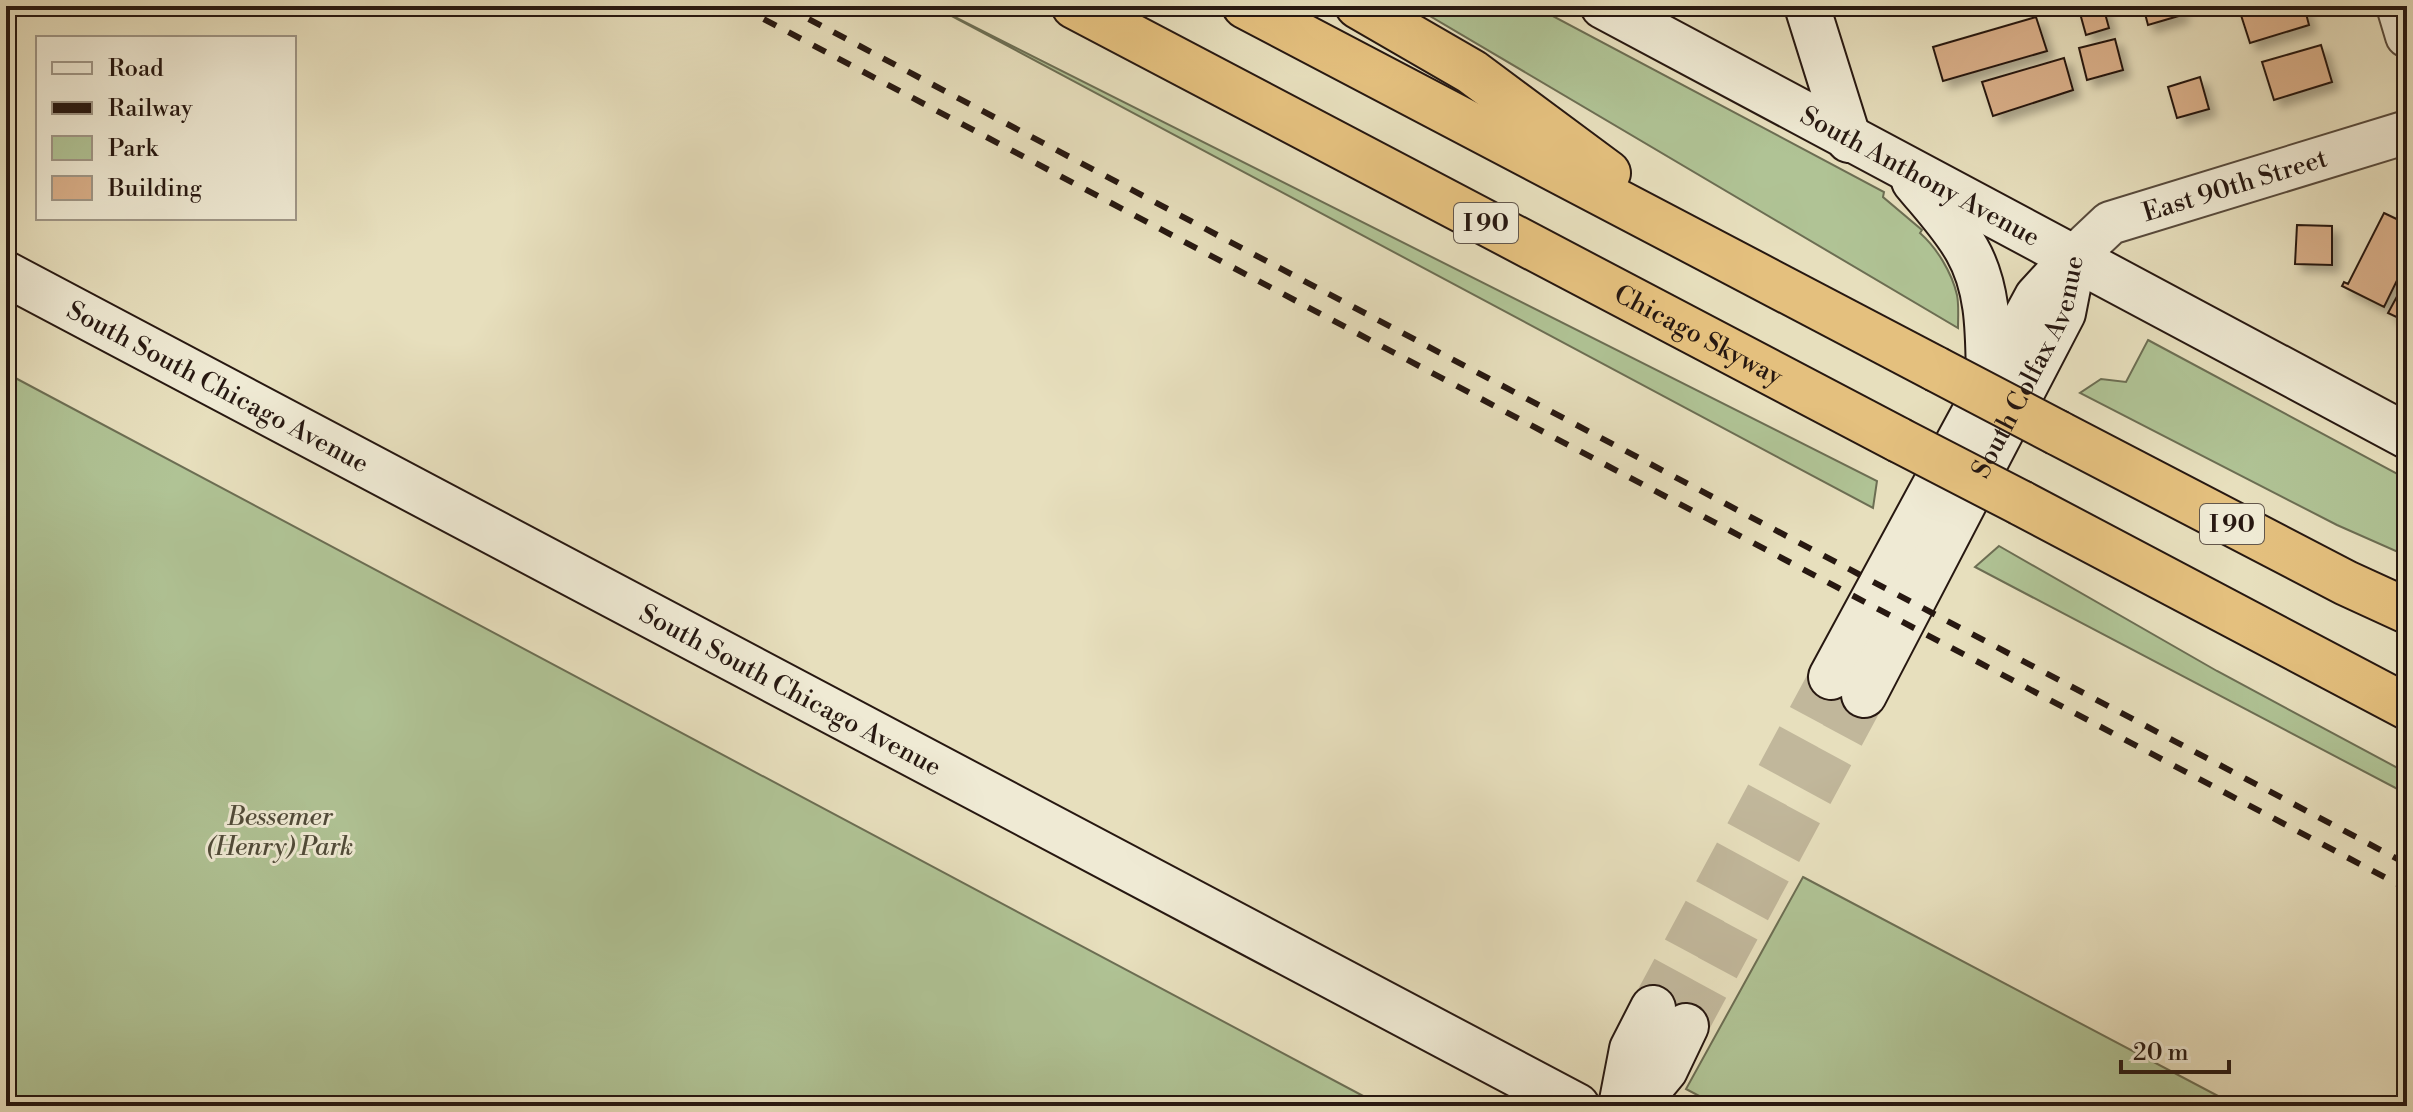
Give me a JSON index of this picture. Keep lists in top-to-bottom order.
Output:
{
  "streets": {
    "highway": ["I 90", "Chicago Skyway"],
    "main road": ["South Anthony Avenue", "South Colfax Avenue", "South South Chicago Avenue"],
    "street": ["East 90th Street"]
  },
  "crossings": [
    ["South Anthony Avenue", "East 90th Street"],
    ["South Anthony Avenue", "South Colfax Avenue"],
    ["East 90th Street", "South Colfax Avenue"]
  ],
  "parks": ["Bessemer (Henry) Park"],
  "legend": [
    "Road",
    "Railway",
    "Park",
    "Building"
  ],
  "scale_bar": "20 m"
}
